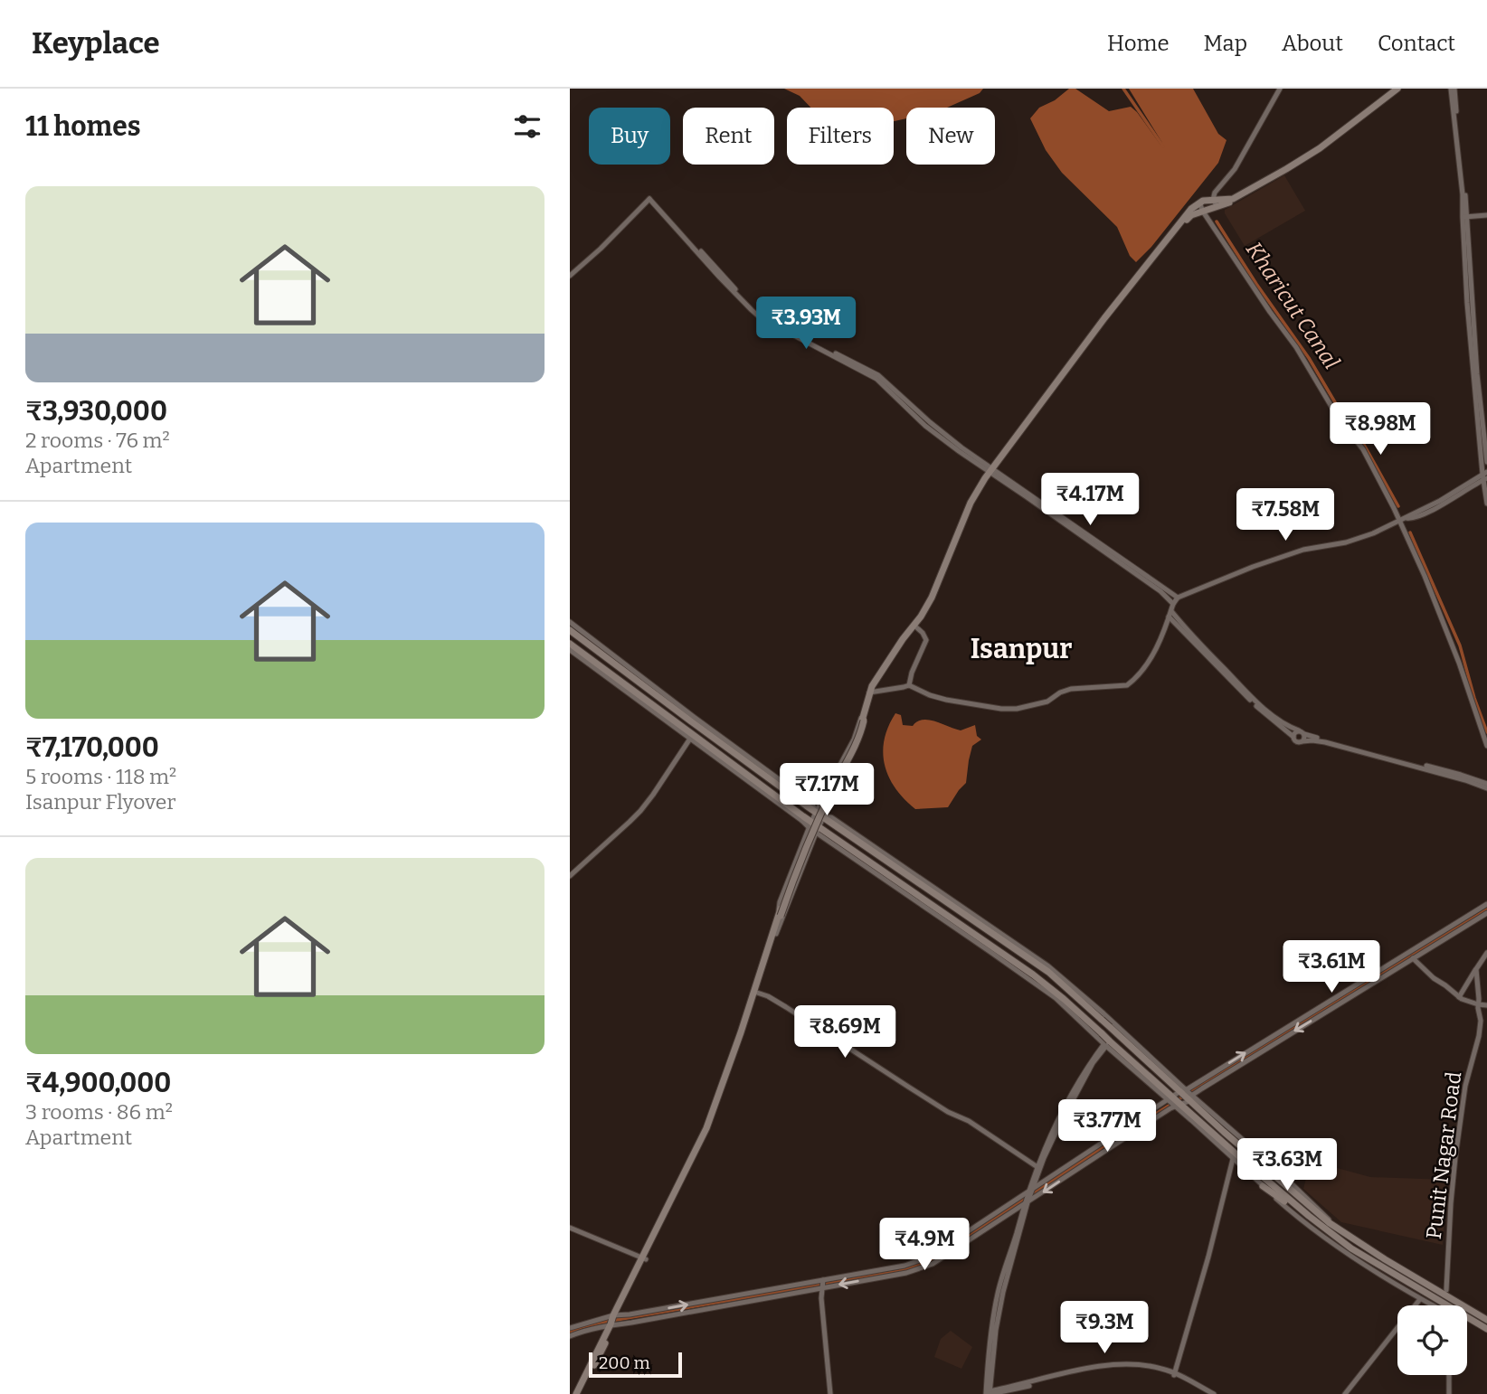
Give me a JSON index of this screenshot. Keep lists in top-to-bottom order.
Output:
{
  "streets": {
    "street": ["Punit Nagar Road"]
  },
  "districts": ["Isanpur"],
  "water": ["Kharicut Canal"],
  "scale_bar": "200 m",
  "page": {
    "header": "Keyplace",
    "nav": [
      "Home",
      "Map",
      "About",
      "Contact"
    ],
    "heading": "11 homes",
    "chip": [
      "Buy",
      "Rent",
      "Filters",
      "New"
    ],
    "list": [
      {
        "name": "₹3,930,000",
        "note": "2 rooms · 76 m² · Apartment"
      },
      {
        "name": "₹7,170,000",
        "note": "5 rooms · 118 m² · Isanpur Flyover"
      },
      {
        "name": "₹4,900,000",
        "note": "3 rooms · 86 m² · Apartment"
      }
    ],
    "price": [
      "₹3.93M",
      "₹8.98M",
      "₹4.17M",
      "₹7.58M",
      "₹7.17M",
      "₹3.61M",
      "₹8.69M",
      "₹3.77M",
      "₹3.63M",
      "₹4.9M",
      "₹9.3M"
    ],
    "scale": "200 m"
  }
}
